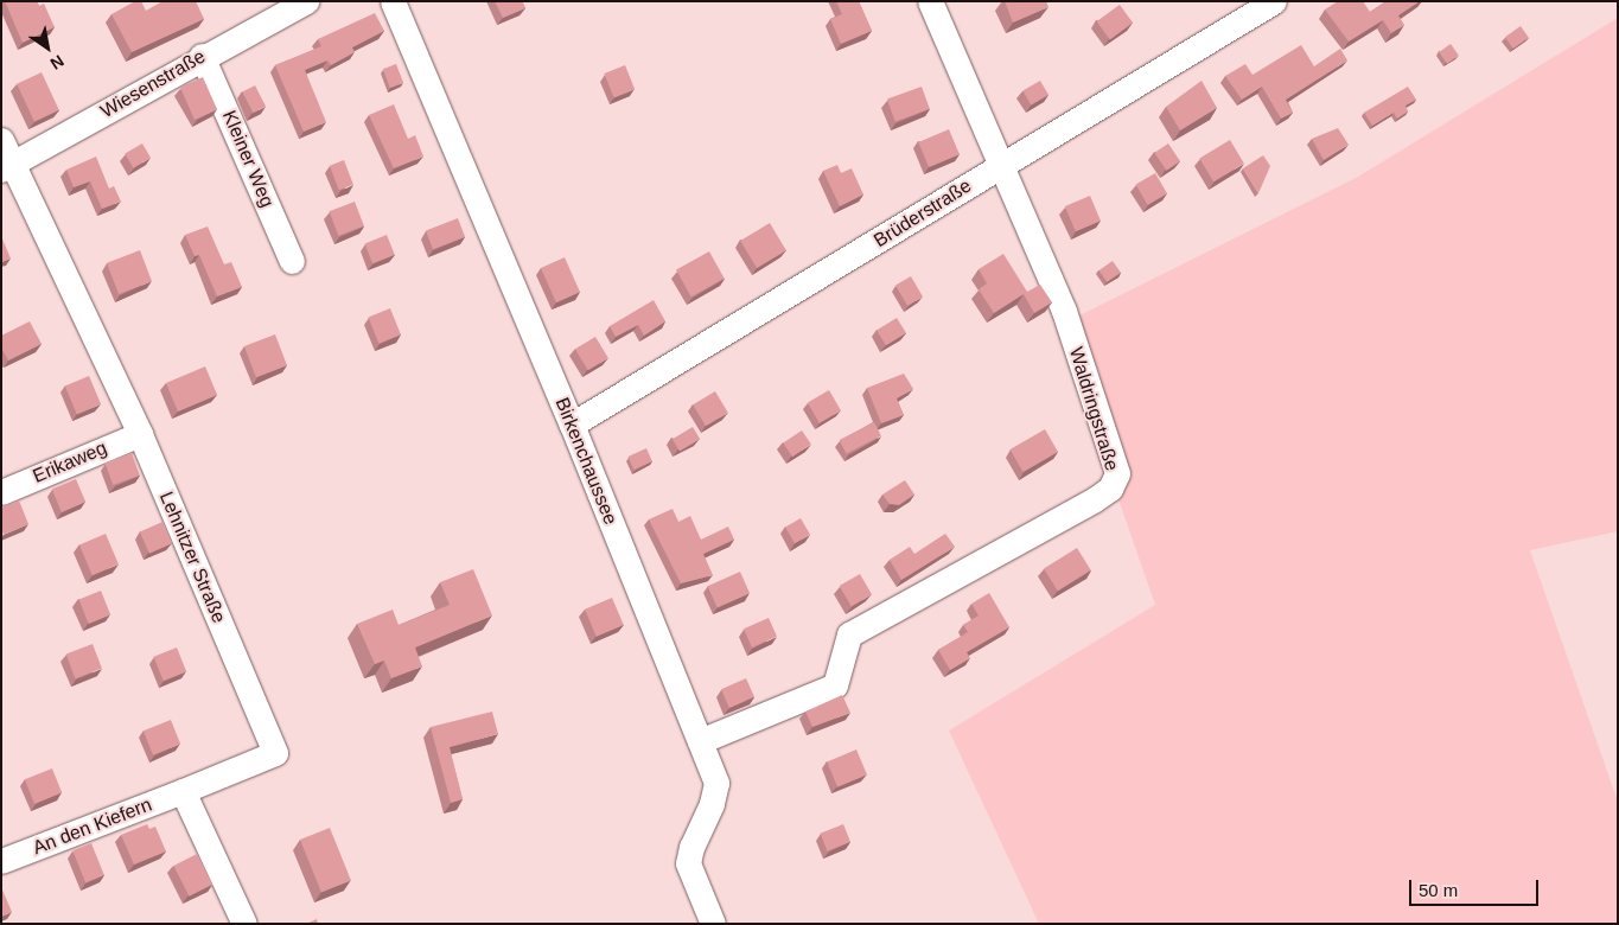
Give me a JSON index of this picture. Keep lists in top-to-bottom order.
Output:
{
  "streets": {
    "street": [
      "Wiesenstraße",
      "Kleiner Weg",
      "Brüderstraße",
      "Waldringstraße",
      "Birkenchaussee",
      "Erikaweg",
      "Lehnitzer Straße",
      "An den Kiefern"
    ]
  },
  "crossings": [
    ["Wiesenstraße", "Kleiner Weg"],
    ["Wiesenstraße", "Lehnitzer Straße"],
    ["Brüderstraße", "Waldringstraße"],
    ["Brüderstraße", "Birkenchaussee"],
    ["Waldringstraße", "Birkenchaussee"],
    ["Erikaweg", "Lehnitzer Straße"],
    ["Lehnitzer Straße", "An den Kiefern"]
  ],
  "scale_bar": "50 m",
  "north": "bottom right"
}
